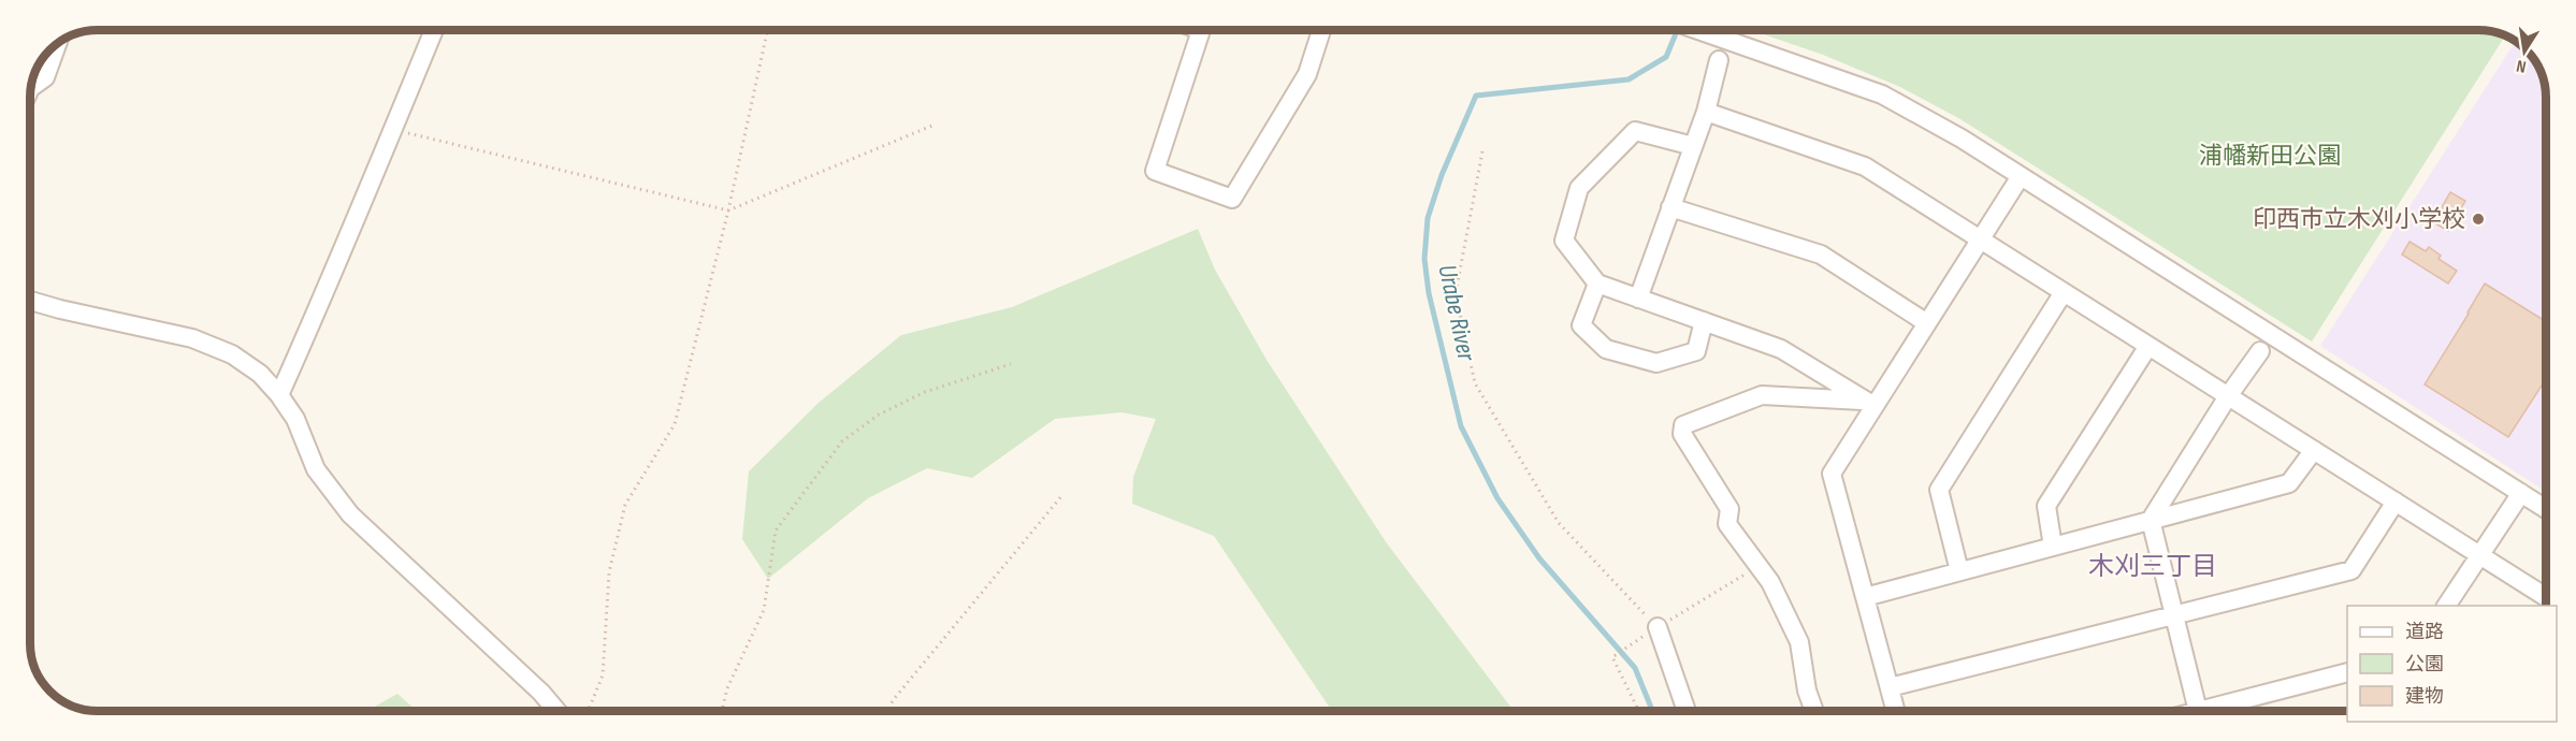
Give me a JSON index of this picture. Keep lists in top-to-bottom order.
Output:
{
  "districts": ["木刈三丁目"],
  "water": ["Urabe River"],
  "parks": ["浦幡新田公園"],
  "places": ["印西市立木刈小学校"],
  "legend": ["道路", "公園", "建物"],
  "north": "bottom"
}
